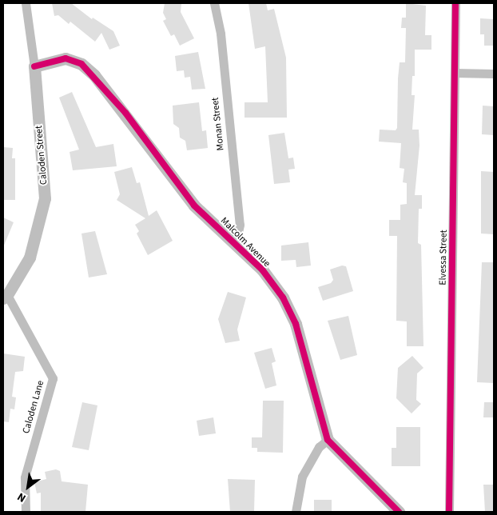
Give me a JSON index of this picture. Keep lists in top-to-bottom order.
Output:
{
  "streets": {
    "street": [
      "Monan Street",
      "Caloden Street",
      "Malcolm Avenue",
      "Elvessa Street",
      "Caloden Lane"
    ]
  },
  "crossings": [
    ["Monan Street", "Malcolm Avenue"],
    ["Caloden Street", "Malcolm Avenue"],
    ["Caloden Street", "Caloden Lane"]
  ],
  "north": "bottom left"
}
